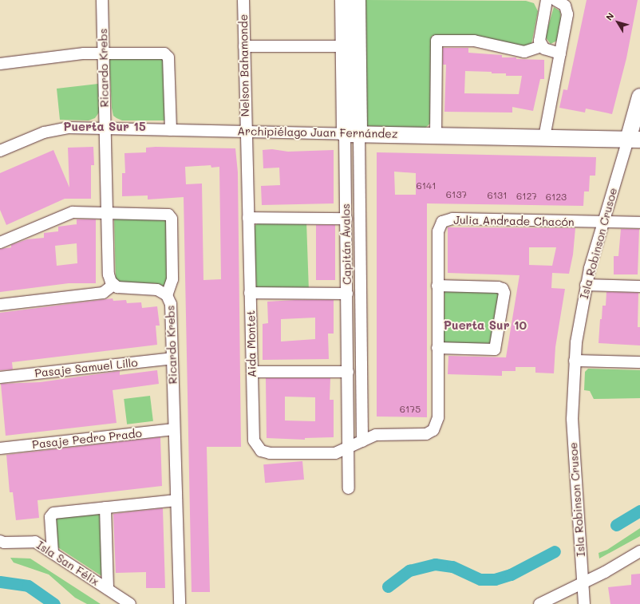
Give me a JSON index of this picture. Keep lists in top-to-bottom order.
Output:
{
  "streets": {
    "street": [
      "Nelson Bahamonde",
      "Ricardo Krebs",
      "Archipiélago Juan Fernández",
      "Julia Andrade Chacón",
      "Isla Robinson Crusoe",
      "Capitán Ávalos",
      "Aida Montet",
      "Pasaje Samuel Lillo",
      "Pasaje Pedro Prado",
      "Isla San Félix"
    ]
  },
  "crossings": [
    ["Nelson Bahamonde", "Archipiélago Juan Fernández"],
    ["Nelson Bahamonde", "Aida Montet"],
    ["Ricardo Krebs", "Archipiélago Juan Fernández"],
    ["Ricardo Krebs", "Pasaje Samuel Lillo"],
    ["Ricardo Krebs", "Pasaje Pedro Prado"],
    ["Archipiélago Juan Fernández", "Isla Robinson Crusoe"],
    ["Archipiélago Juan Fernández", "Capitán Ávalos"],
    ["Archipiélago Juan Fernández", "Aida Montet"],
    ["Julia Andrade Chacón", "Isla Robinson Crusoe"],
    ["Julia Andrade Chacón", "Capitán Ávalos"],
    ["Julia Andrade Chacón", "Aida Montet"],
    ["Capitán Ávalos", "Aida Montet"]
  ],
  "districts": ["Puerta Sur 15", "Puerta Sur 10"],
  "house_numbers": [
    "6141",
    "6137",
    "6131",
    "6127",
    "6123",
    "6175"
  ],
  "north": "top left"
}
